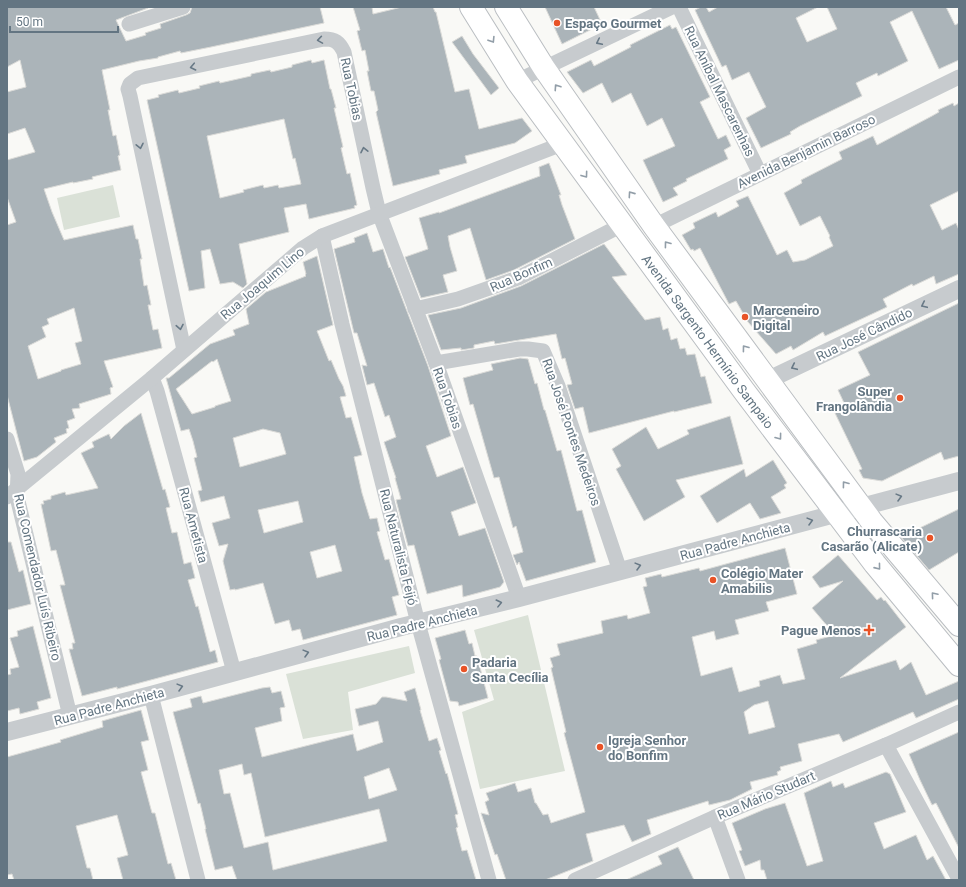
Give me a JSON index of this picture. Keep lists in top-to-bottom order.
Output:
{
  "streets": {
    "main road": ["Avenida Sargento Hermínio Sampaio"],
    "street": [
      "Rua Tobias",
      "Rua Aníbal Mascarenhas",
      "Avenida Benjamin Barroso",
      "Rua Bonfim",
      "Rua Joaquim Lino",
      "Rua José Cândido",
      "Rua José Pontes Medeiros",
      "Rua Ametista",
      "Rua Padre Anchieta",
      "Rua Naturalista Feijó",
      "Rua Comendador Luís Ribeiro",
      "Rua Mário Studart"
    ]
  },
  "crossings": [
    ["Rua Tobias", "Rua Bonfim"],
    ["Rua Tobias", "Rua Joaquim Lino"],
    ["Rua Tobias", "Rua José Pontes Medeiros"],
    ["Rua Tobias", "Rua Padre Anchieta"],
    ["Rua Aníbal Mascarenhas", "Avenida Benjamin Barroso"],
    ["Avenida Benjamin Barroso", "Avenida Sargento Hermínio Sampaio"],
    ["Rua Bonfim", "Avenida Sargento Hermínio Sampaio"],
    ["Rua Joaquim Lino", "Avenida Sargento Hermínio Sampaio"],
    ["Rua Joaquim Lino", "Rua Ametista"],
    ["Rua Joaquim Lino", "Rua Naturalista Feijó"],
    ["Rua Joaquim Lino", "Rua Comendador Luís Ribeiro"],
    ["Rua José Cândido", "Avenida Sargento Hermínio Sampaio"],
    ["Avenida Sargento Hermínio Sampaio", "Rua Padre Anchieta"],
    ["Rua José Pontes Medeiros", "Rua Padre Anchieta"],
    ["Rua Ametista", "Rua Padre Anchieta"],
    ["Rua Padre Anchieta", "Rua Naturalista Feijó"],
    ["Rua Padre Anchieta", "Rua Comendador Luís Ribeiro"]
  ],
  "one_way": ["Rua José Cândido", "Rua Padre Anchieta"],
  "places": {
    "other": [
      "Espaço Gourmet",
      "Marceneiro Digital",
      "Super Frangolândia",
      "Churrascaria Casarão (Alicate)",
      "Colégio Mater Amabilis",
      "Padaria Santa Cecília",
      "Igreja Senhor do Bonfim"
    ],
    "health": ["Pague Menos"]
  },
  "scale_bar": "50 m"
}
